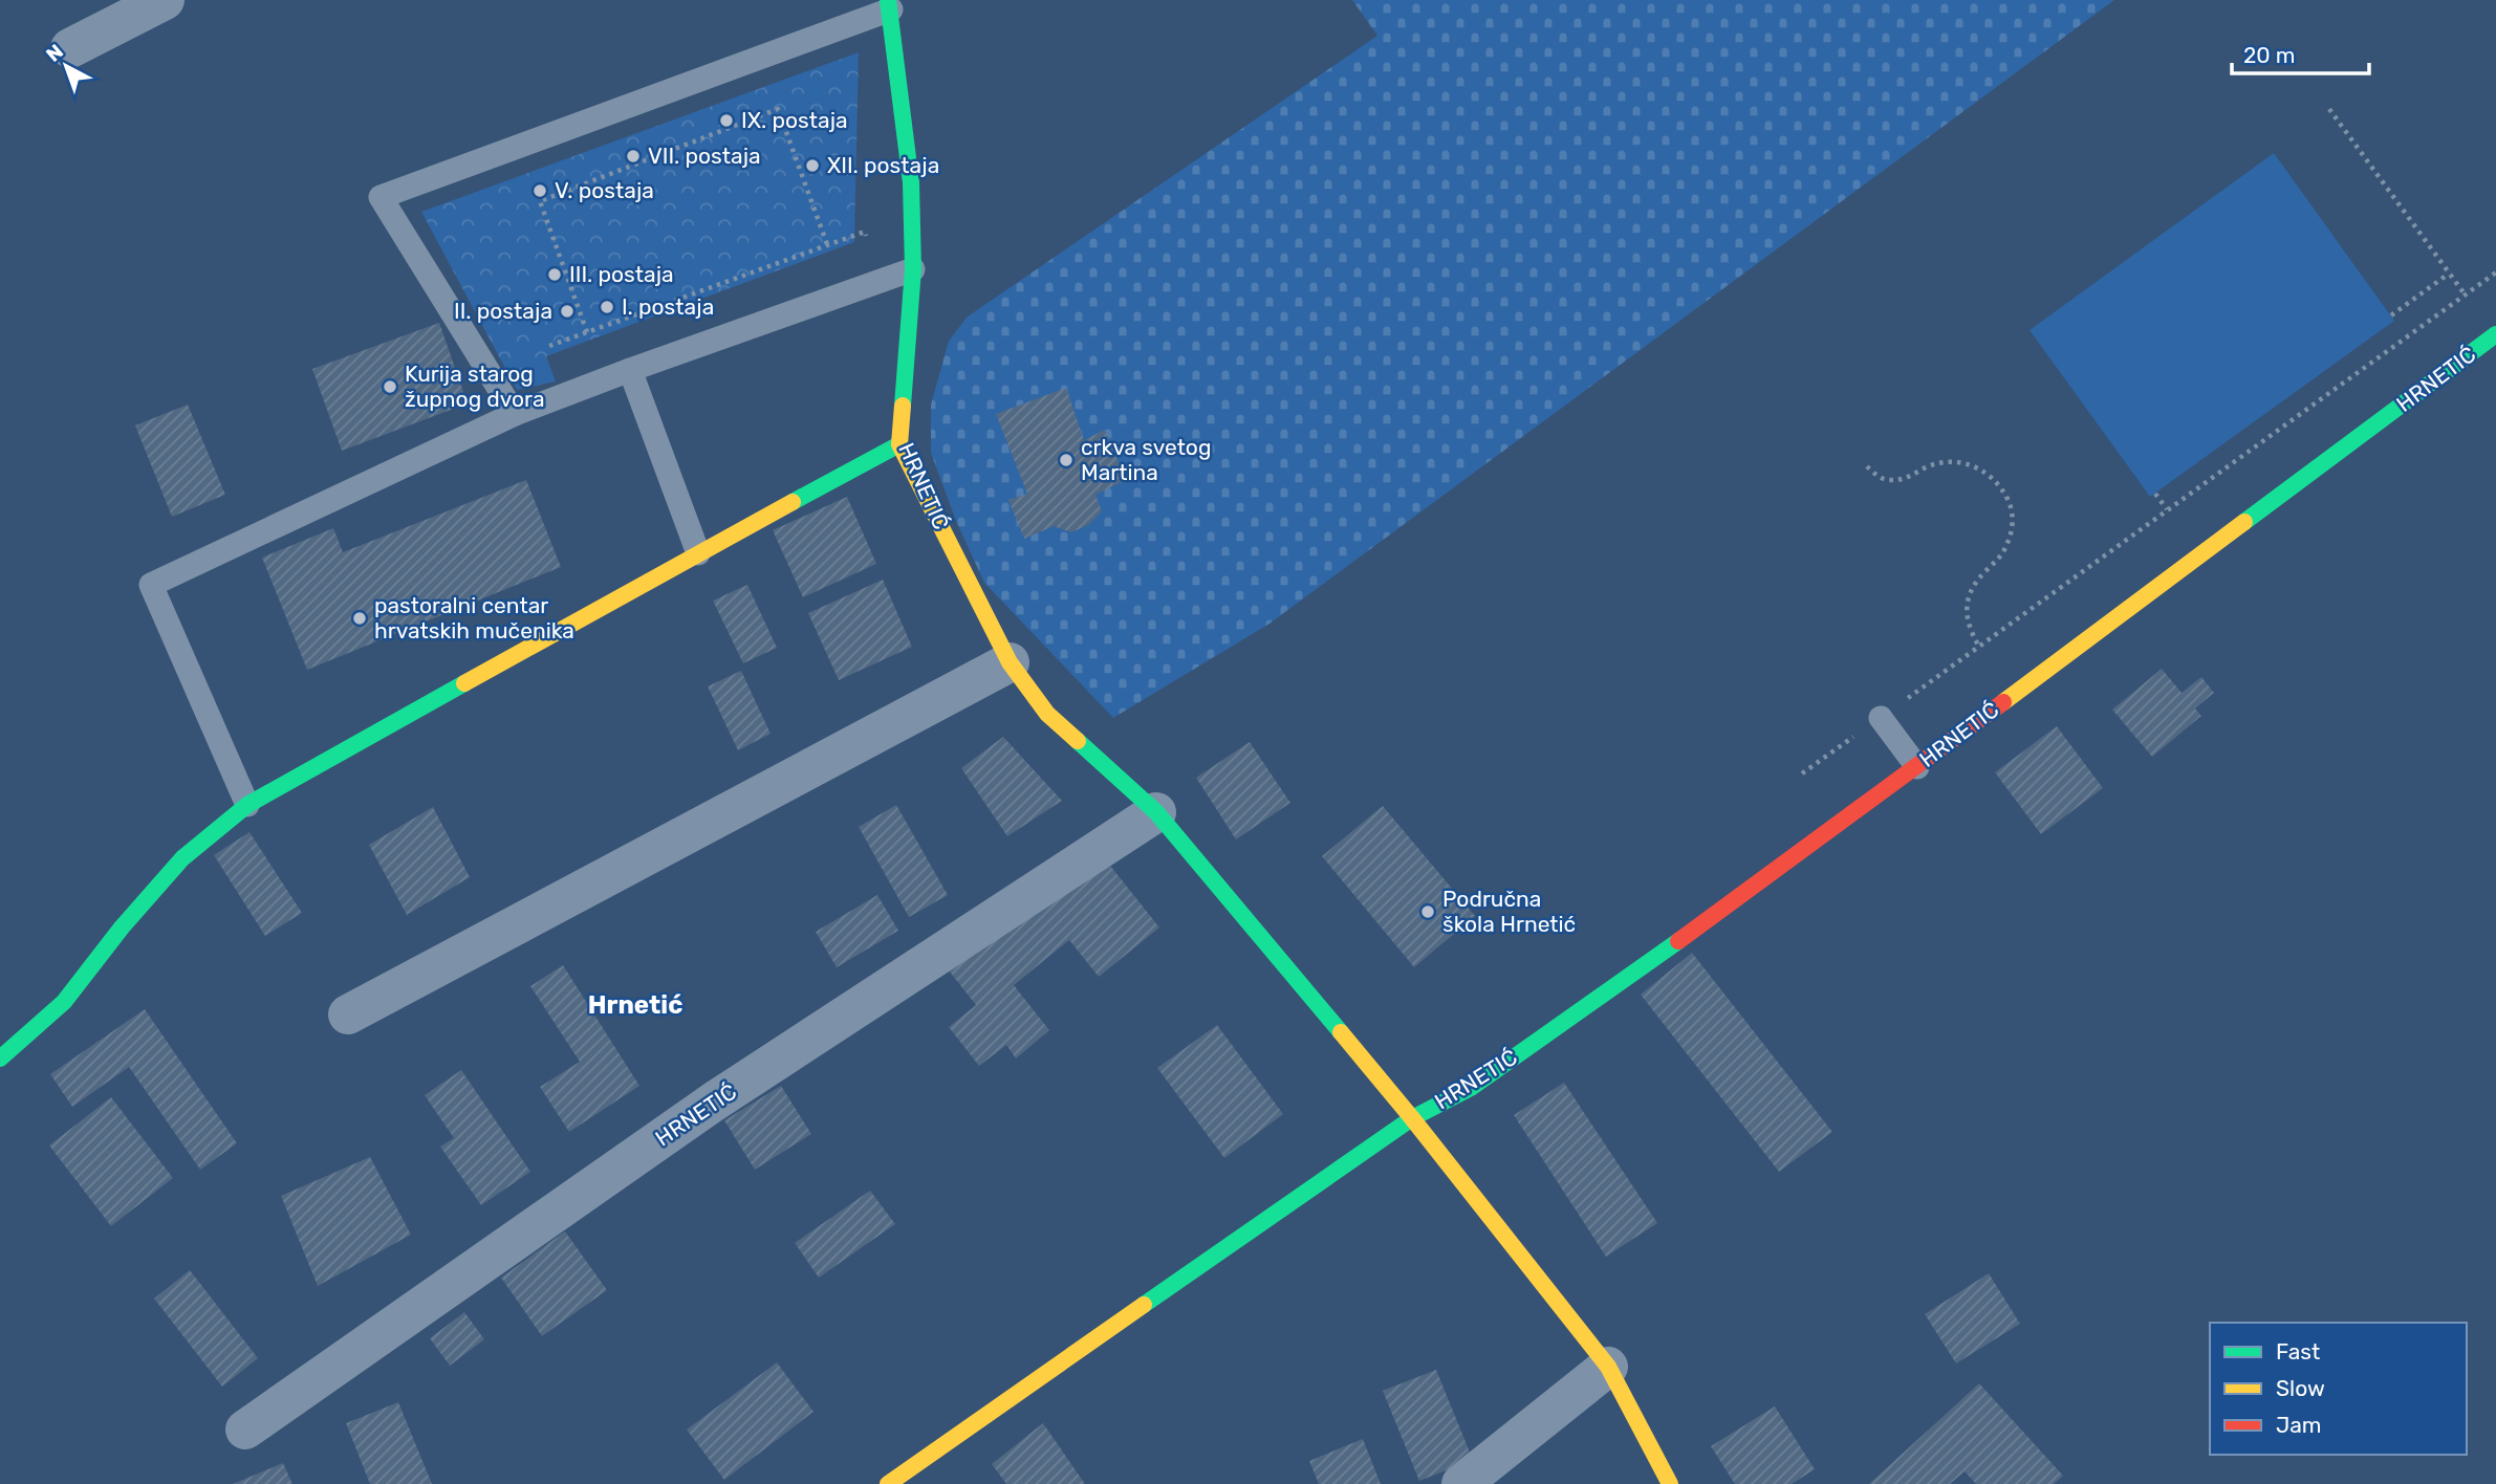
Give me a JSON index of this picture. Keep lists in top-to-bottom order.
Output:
{
  "streets": {
    "street": ["HRNETIĆ"]
  },
  "districts": ["Hrnetić"],
  "places": [
    "IX. postaja",
    "VII. postaja",
    "XII. postaja",
    "V. postaja",
    "III. postaja",
    "I. postaja",
    "II. postaja",
    "Kurija starog župnog dvora",
    "crkva svetog Martina",
    "pastoralni centar hrvatskih mučenika",
    "Područna škola Hrnetić"
  ],
  "legend": ["Fast", "Slow", "Jam"],
  "scale_bar": "20 m",
  "north": "top left"
}
